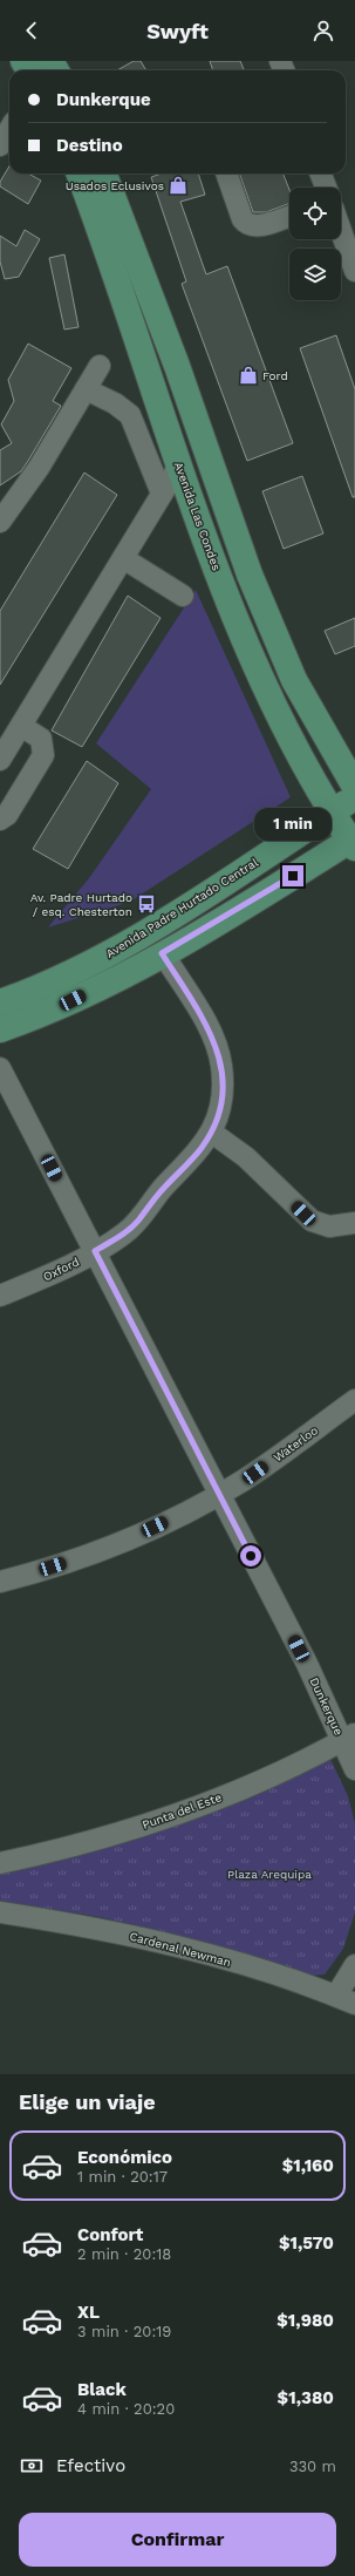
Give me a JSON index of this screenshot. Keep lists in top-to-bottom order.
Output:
{
  "streets": {
    "main road": ["Avenida Las Condes", "Avenida Padre Hurtado Central"],
    "street": [
      "Oxford",
      "Waterloo",
      "Dunkerque",
      "Punta del Este",
      "Cardenal Newman"
    ]
  },
  "crossings": [
    ["Avenida Las Condes", "Avenida Padre Hurtado Central"],
    ["Oxford", "Dunkerque"],
    ["Waterloo", "Dunkerque"],
    ["Dunkerque", "Punta del Este"]
  ],
  "parks": ["Plaza Arequipa"],
  "places": {
    "shop": ["Usados Eclusivos", "Ford"],
    "bus stop": ["Av. Padre Hurtado / esq. Chesterton"]
  },
  "page": {
    "header": "Swyft",
    "banner": ["Dunkerque", "Destino"],
    "bubble": "1 min",
    "heading": "Elige un viaje",
    "list": [
      {
        "name": "Económico",
        "note": "1 min · 20:17",
        "value": "$1,160"
      },
      {
        "name": "Confort",
        "note": "2 min · 20:18",
        "value": "$1,570"
      },
      {
        "name": "XL",
        "note": "3 min · 20:19",
        "value": "$1,980"
      },
      {
        "name": "Black",
        "note": "4 min · 20:20",
        "value": "$1,380"
      }
    ],
    "pay": ["Efectivo", "330 m"],
    "buttons": "Confirmar"
  }
}
